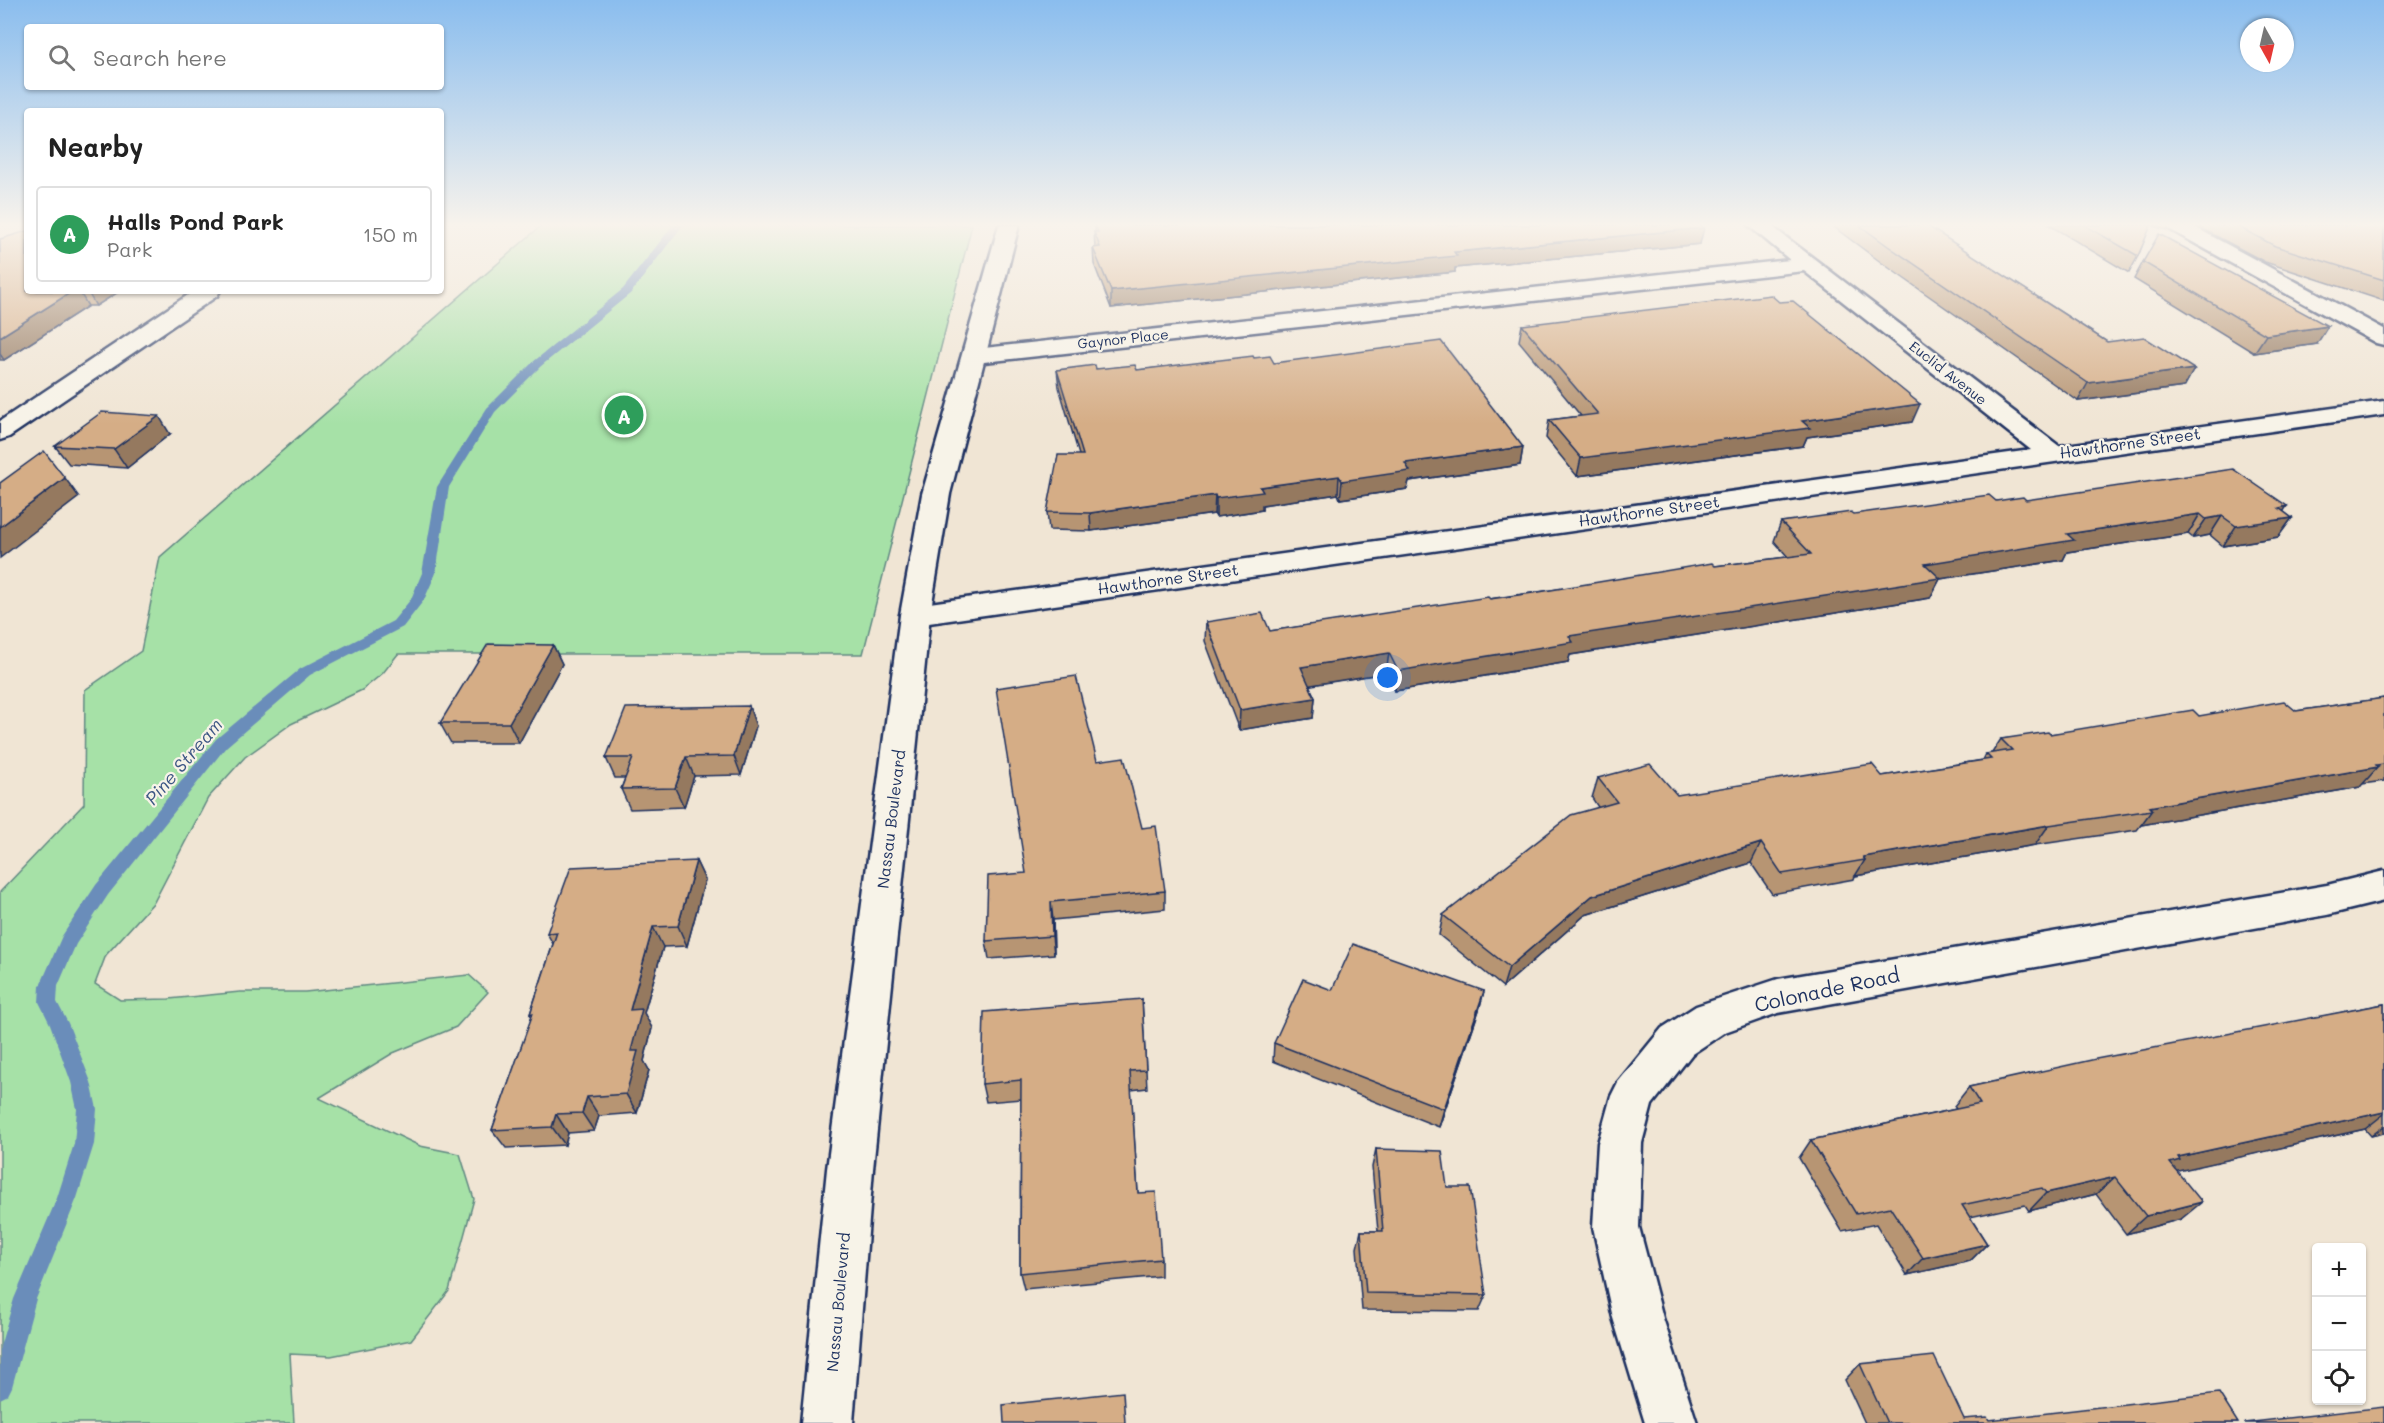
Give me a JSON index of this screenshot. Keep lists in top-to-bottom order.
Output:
{
  "streets": {
    "street": [
      "Gaynor Place",
      "Euclid Avenue",
      "Hawthorne Street",
      "Nassau Boulevard",
      "Colonade Road"
    ]
  },
  "crossings": [
    ["Gaynor Place", "Nassau Boulevard"],
    ["Euclid Avenue", "Hawthorne Street"],
    ["Hawthorne Street", "Nassau Boulevard"]
  ],
  "water": ["Pine Stream"],
  "north": "bottom",
  "page": {
    "search": "Search here",
    "heading": "Nearby",
    "list": [
      {
        "mark": "A",
        "name": "Halls Pond Park",
        "note": "Park",
        "value": "150 m"
      }
    ],
    "pins": "A",
    "map_buttons": ["+", "−"]
  }
}
